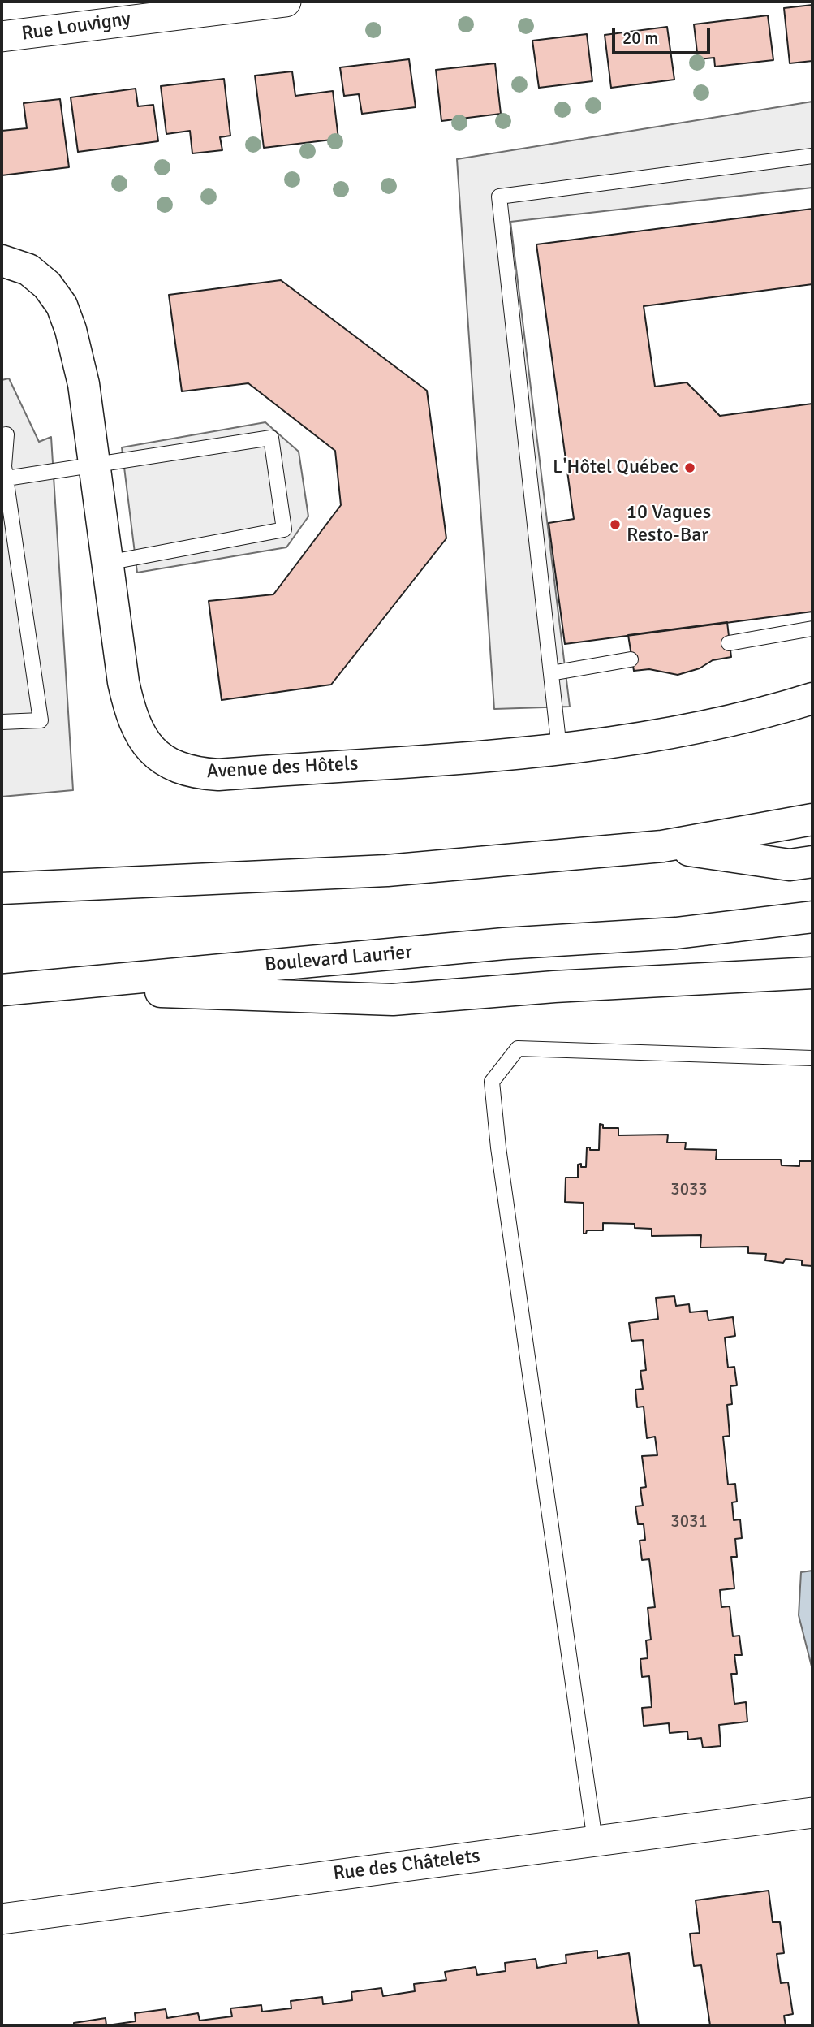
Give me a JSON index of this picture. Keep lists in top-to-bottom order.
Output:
{
  "streets": {
    "main road": ["Avenue des Hôtels", "Boulevard Laurier"],
    "street": ["Rue Louvigny", "Rue des Châtelets"]
  },
  "places": ["L'Hôtel Québec", "10 Vagues Resto-Bar"],
  "house_numbers": ["3033", "3031"],
  "scale_bar": "20 m"
}
